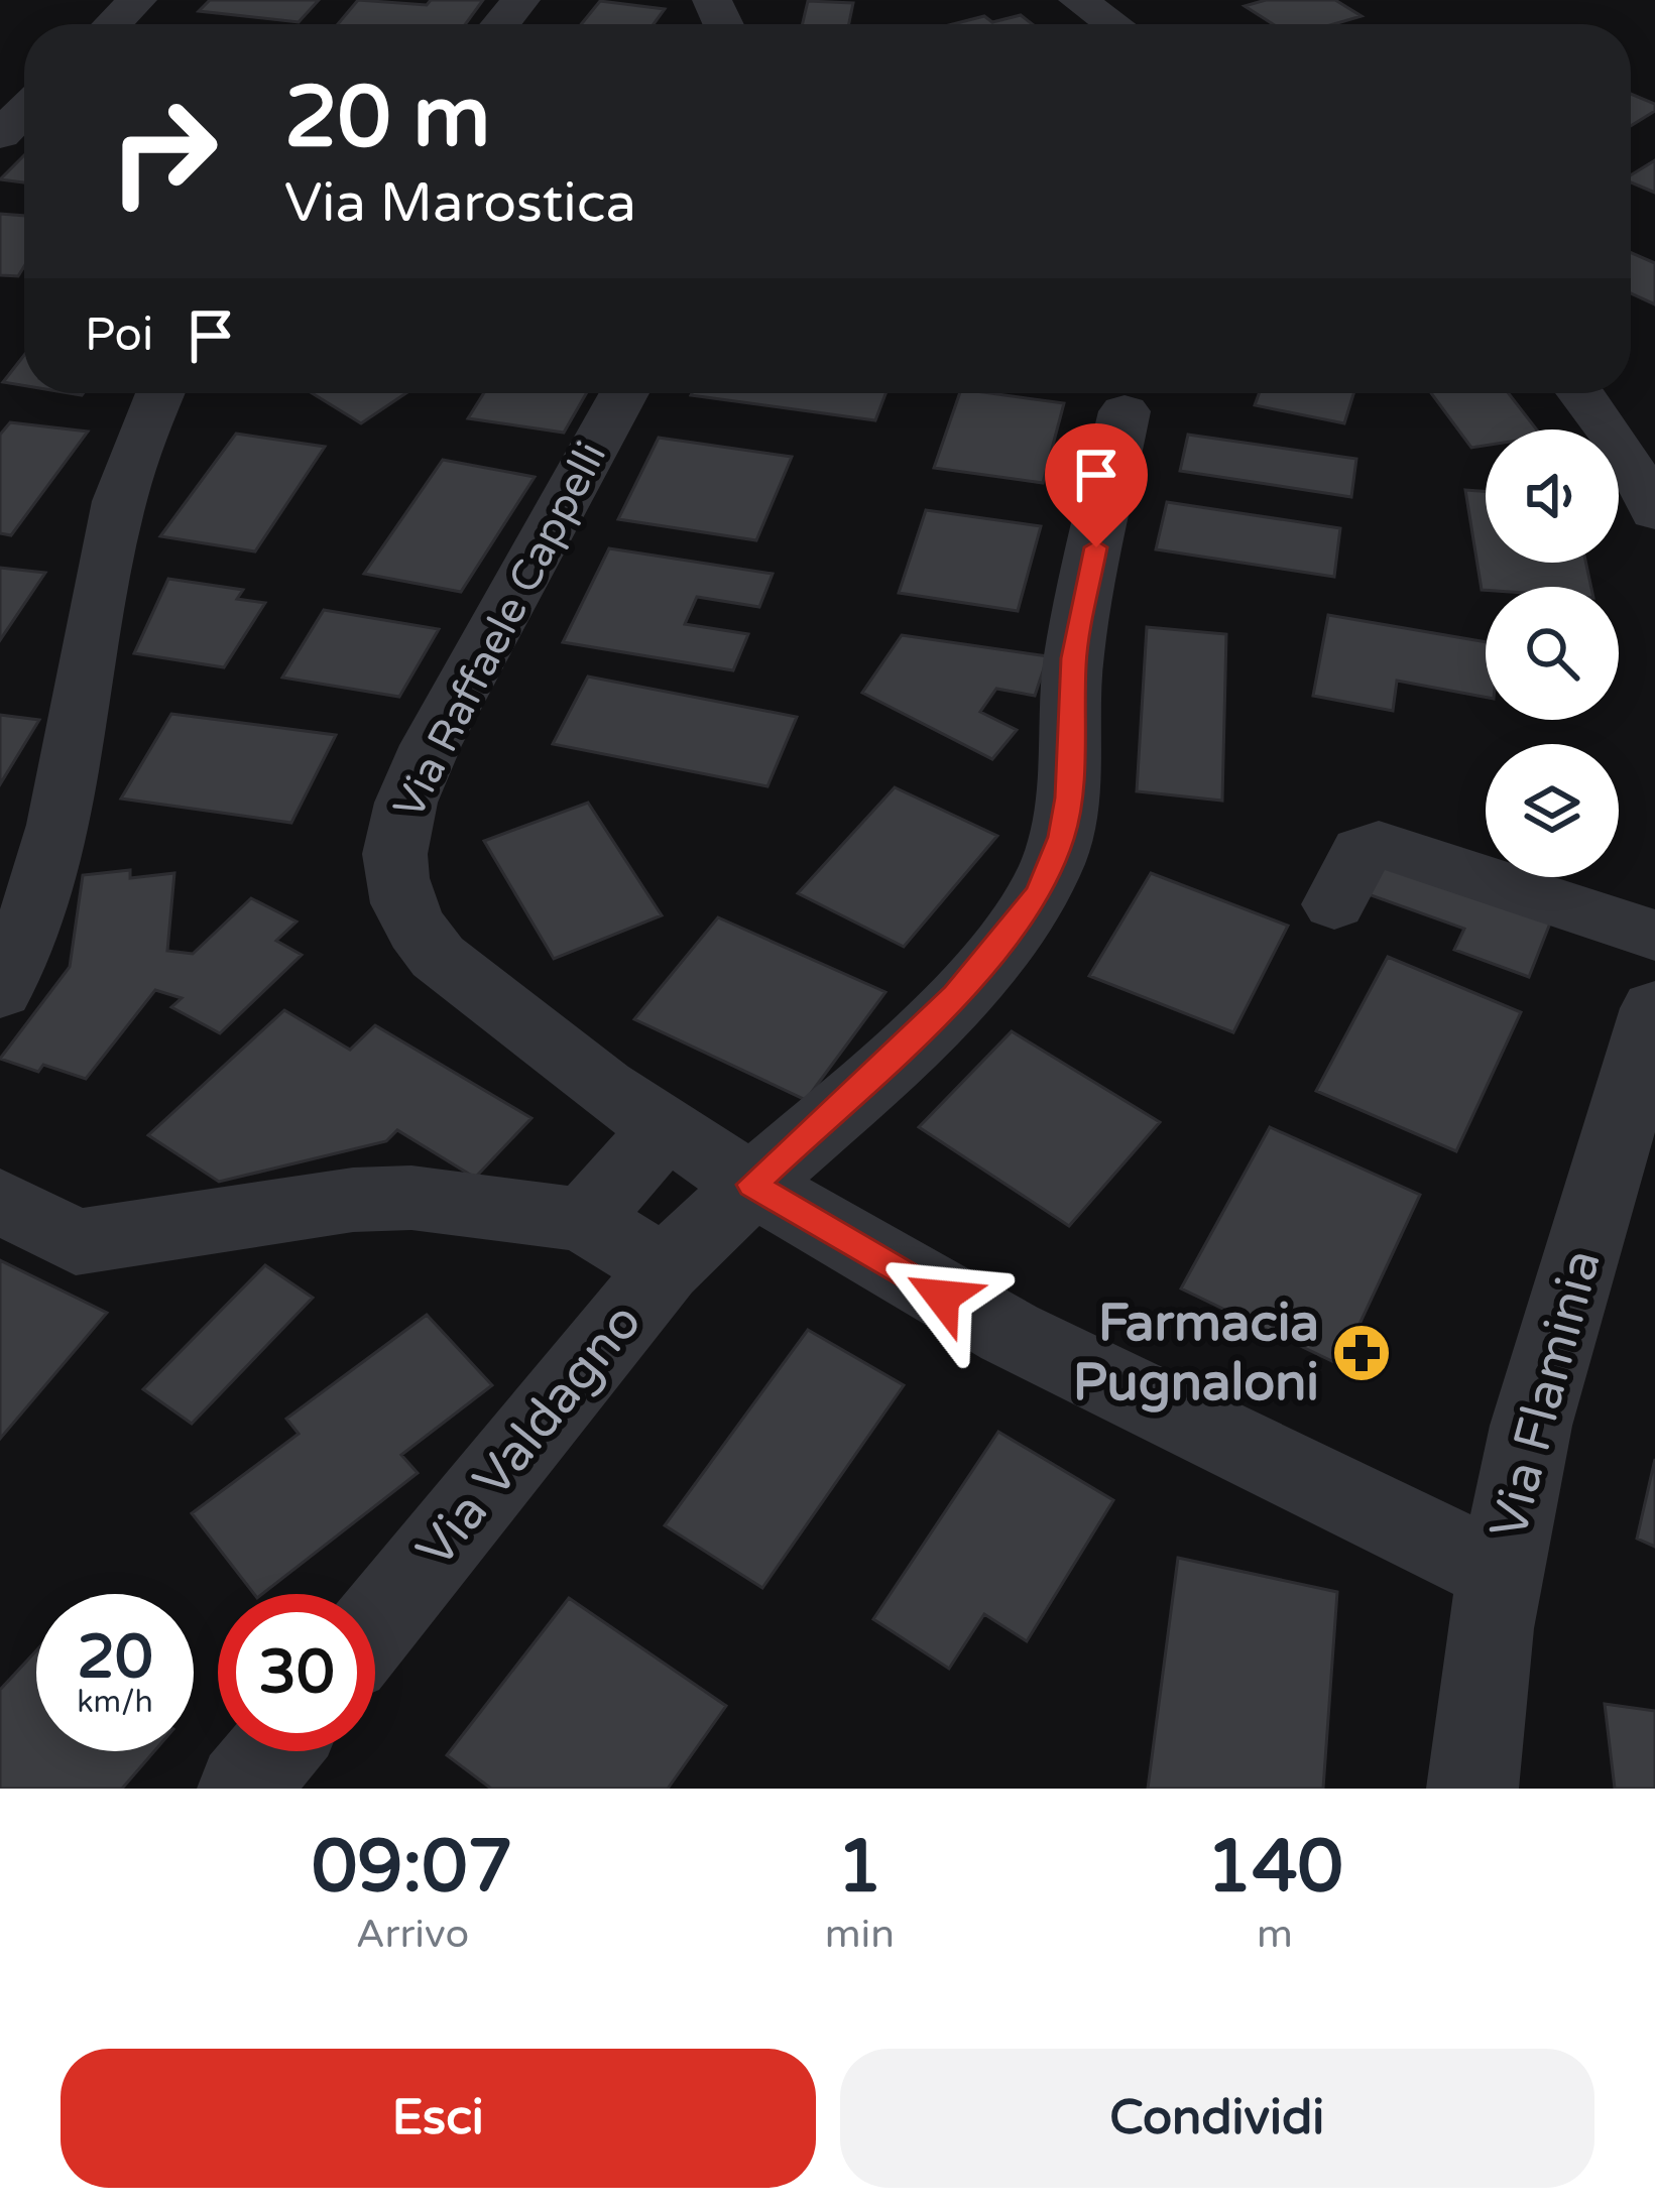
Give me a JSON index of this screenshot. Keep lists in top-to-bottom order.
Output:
{
  "streets": {
    "street": ["Via Raffaele Cappelli", "Via Flaminia", "Via Valdagno"]
  },
  "crossings": [
    ["Via Raffaele Cappelli", "Via Valdagno"]
  ],
  "places": {
    "pharmacy": ["Farmacia Pugnaloni"]
  },
  "page": {
    "turn": ["20 m", "Via Marostica"],
    "then": "Poi",
    "speed": "20 km/h",
    "limit": "30",
    "eta": [
      "09:07",
      "Arrivo",
      "1",
      "min",
      "140",
      "m"
    ],
    "buttons": ["Esci", "Condividi"]
  }
}
